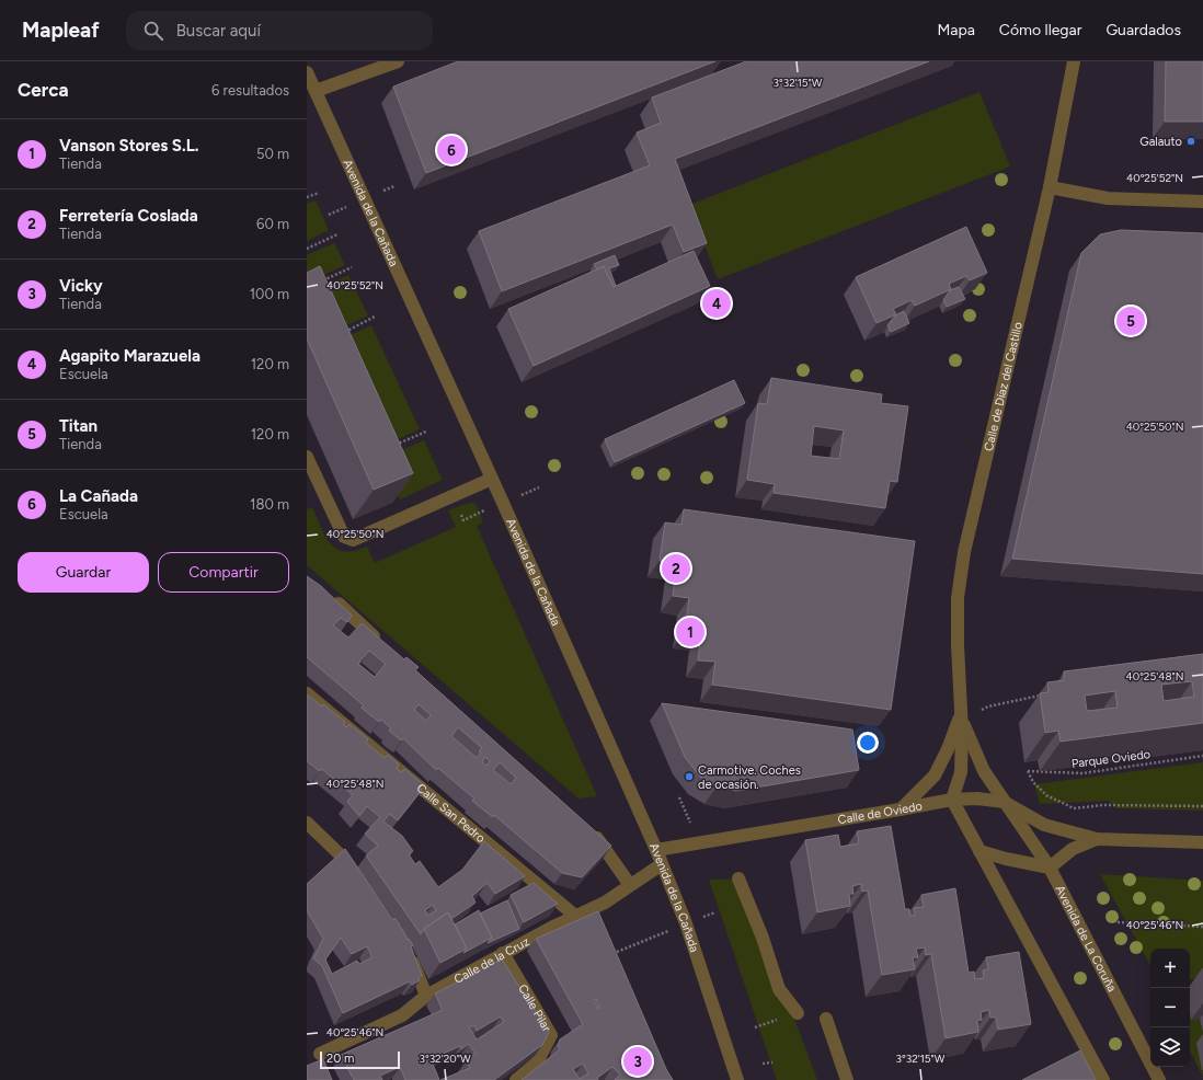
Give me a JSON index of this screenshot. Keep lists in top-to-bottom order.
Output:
{
  "streets": {
    "street": [
      "Avenida de la Cañada",
      "Calle de Díaz del Castillo",
      "Calle San Pedro",
      "Calle de Oviedo",
      "Avenida de La Coruña",
      "Calle de la Cruz",
      "Calle Pilar"
    ],
    "path": ["Parque Oviedo"]
  },
  "crossings": [
    ["Avenida de la Cañada", "Calle de Oviedo"],
    ["Avenida de la Cañada", "Calle de la Cruz"],
    ["Calle de Díaz del Castillo", "Calle de Oviedo"],
    ["Calle de Díaz del Castillo", "Avenida de La Coruña"],
    ["Calle San Pedro", "Calle de la Cruz"],
    ["Calle de Oviedo", "Avenida de La Coruña"],
    ["Calle de la Cruz", "Calle Pilar"]
  ],
  "places": ["Galauto", "Carmotive. Coches de ocasión."],
  "scale_bar": "20 m",
  "page": {
    "header": "Mapleaf",
    "search": "Buscar aquí",
    "nav": ["Mapa", "Cómo llegar", "Guardados"],
    "heading": ["Cerca", "6 resultados"],
    "list": [
      {
        "mark": "1",
        "name": "Vanson Stores S.L.",
        "note": "Tienda",
        "value": "50 m"
      },
      {
        "mark": "2",
        "name": "Ferretería Coslada",
        "note": "Tienda",
        "value": "60 m"
      },
      {
        "mark": "3",
        "name": "Vicky",
        "note": "Tienda",
        "value": "100 m"
      },
      {
        "mark": "4",
        "name": "Agapito Marazuela",
        "note": "Escuela",
        "value": "120 m"
      },
      {
        "mark": "5",
        "name": "Titan",
        "note": "Tienda",
        "value": "120 m"
      },
      {
        "mark": "6",
        "name": "La Cañada",
        "note": "Escuela",
        "value": "180 m"
      }
    ],
    "pins": [
      "6",
      "4",
      "5",
      "2",
      "1",
      "3"
    ],
    "buttons": ["Guardar", "Compartir"],
    "map_buttons": ["+", "−"],
    "scale": "20 m"
  },
  "coordinates": [
    "3°32'15\"W",
    "40°25'52\"N",
    "40°25'50\"N",
    "40°25'48\"N",
    "40°25'46\"N",
    "3°32'20\"W"
  ]
}
